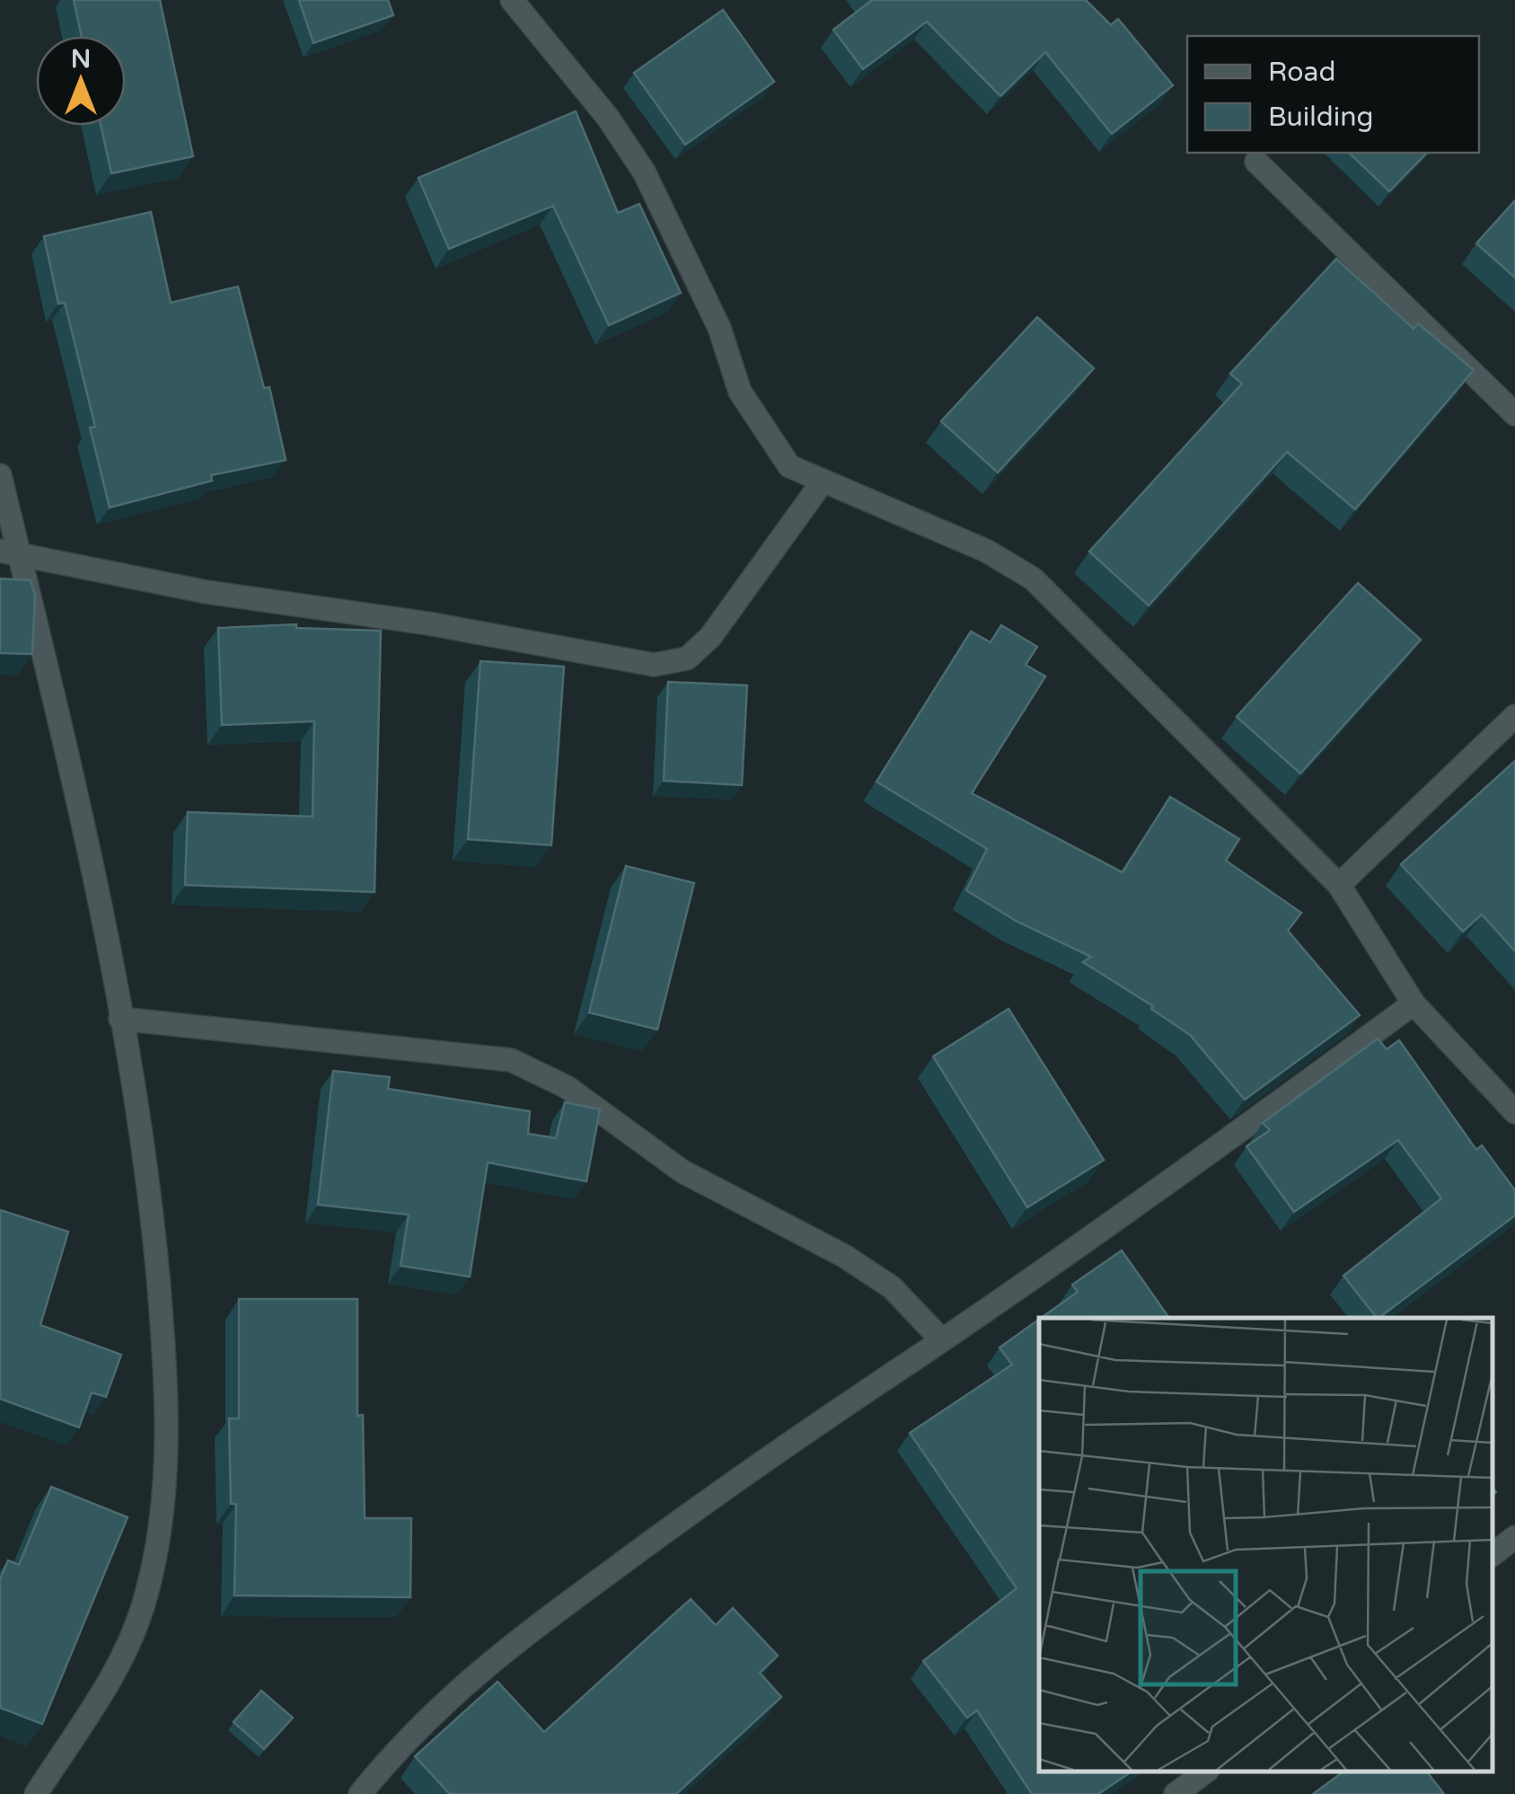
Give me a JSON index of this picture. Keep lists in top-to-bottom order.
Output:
{
  "legend": ["Road", "Building"],
  "north": "top"
}
